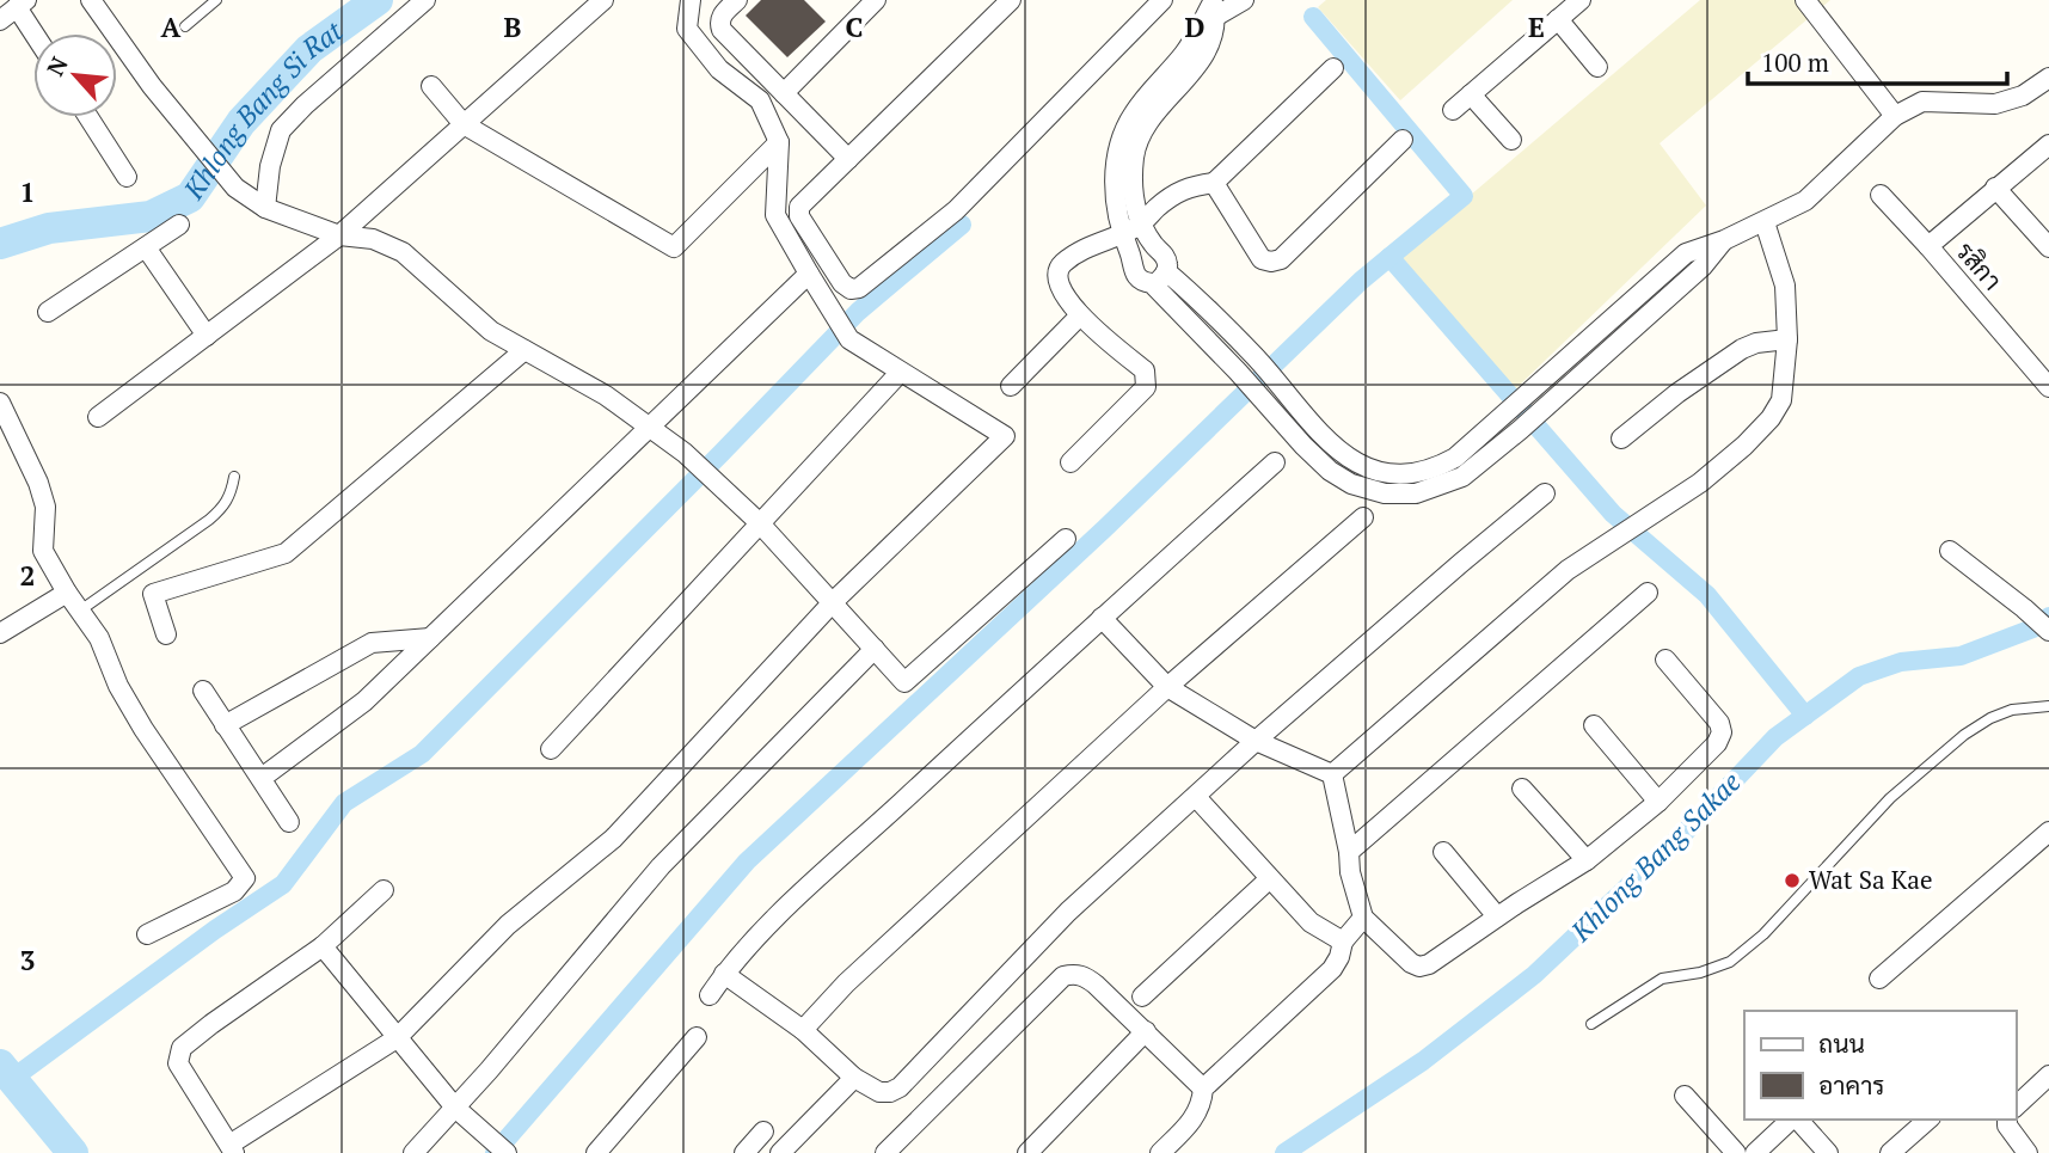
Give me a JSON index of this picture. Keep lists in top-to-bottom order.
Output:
{
  "streets": {
    "street": ["รสิกา"]
  },
  "water": ["Khlong Bang Si Rat", "Khlong Bang Sakae"],
  "places": ["Wat Sa Kae"],
  "legend": ["ถนน", "อาคาร"],
  "scale_bar": "100 m",
  "north": "top left",
  "grid": {
    "columns": [
      "A",
      "B",
      "C",
      "D",
      "E"
    ],
    "rows": ["1", "2", "3"]
  }
}
